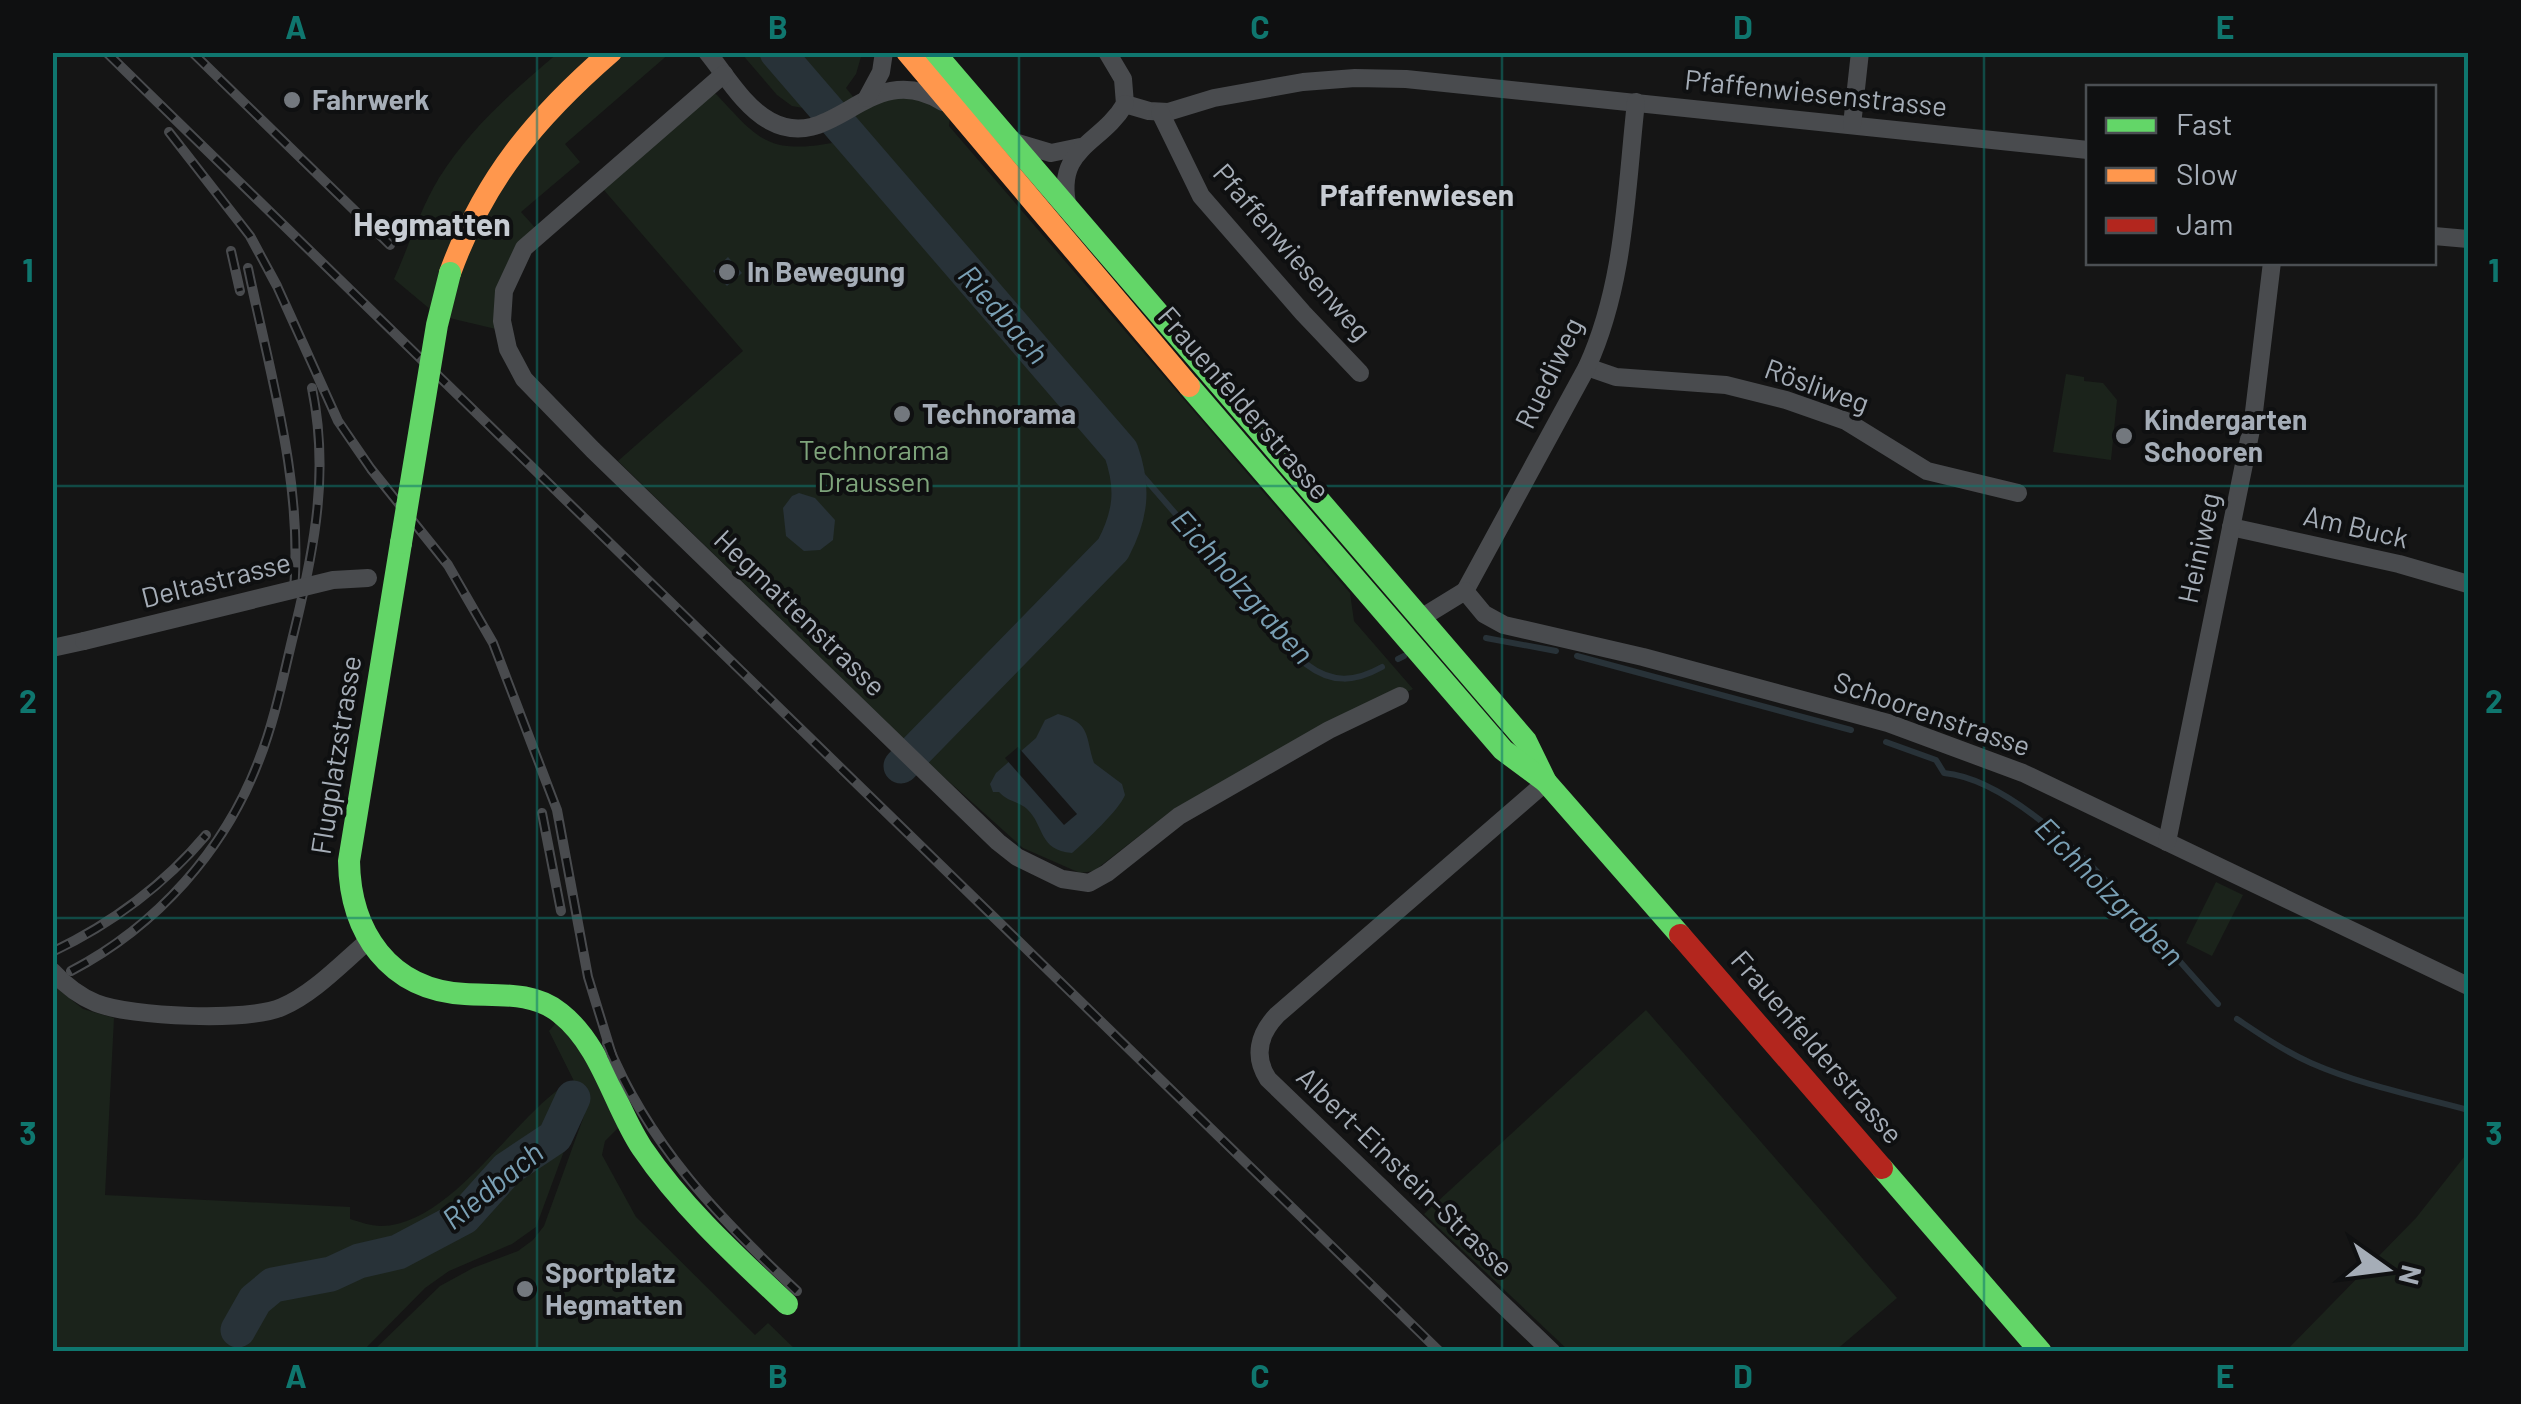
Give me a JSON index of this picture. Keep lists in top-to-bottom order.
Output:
{
  "streets": {
    "main road": ["Frauenfelderstrasse", "Flugplatzstrasse"],
    "street": [
      "Pfaffenwiesenstrasse",
      "Pfaffenwiesenweg",
      "Ruediweg",
      "Rösliweg",
      "Am Buck",
      "Heiniweg",
      "Deltastrasse",
      "Hegmattenstrasse",
      "Schoorenstrasse",
      "Albert-Einstein-Strasse"
    ]
  },
  "crossings": [
    ["Pfaffenwiesenstrasse", "Pfaffenwiesenweg"],
    ["Pfaffenwiesenstrasse", "Ruediweg"],
    ["Ruediweg", "Rösliweg"],
    ["Ruediweg", "Schoorenstrasse"],
    ["Frauenfelderstrasse", "Albert-Einstein-Strasse"],
    ["Am Buck", "Heiniweg"],
    ["Heiniweg", "Schoorenstrasse"],
    ["Deltastrasse", "Flugplatzstrasse"]
  ],
  "districts": ["Pfaffenwiesen", "Hegmatten"],
  "water": ["Riedbach", "Eichholzgraben"],
  "parks": ["Technorama Draussen"],
  "places": [
    "Fahrwerk",
    "In Bewegung",
    "Technorama",
    "Kindergarten Schooren",
    "Sportplatz Hegmatten"
  ],
  "legend": ["Fast", "Slow", "Jam"],
  "north": "right",
  "grid": {
    "columns": [
      "A",
      "B",
      "C",
      "D",
      "E"
    ],
    "rows": ["1", "2", "3"]
  }
}
